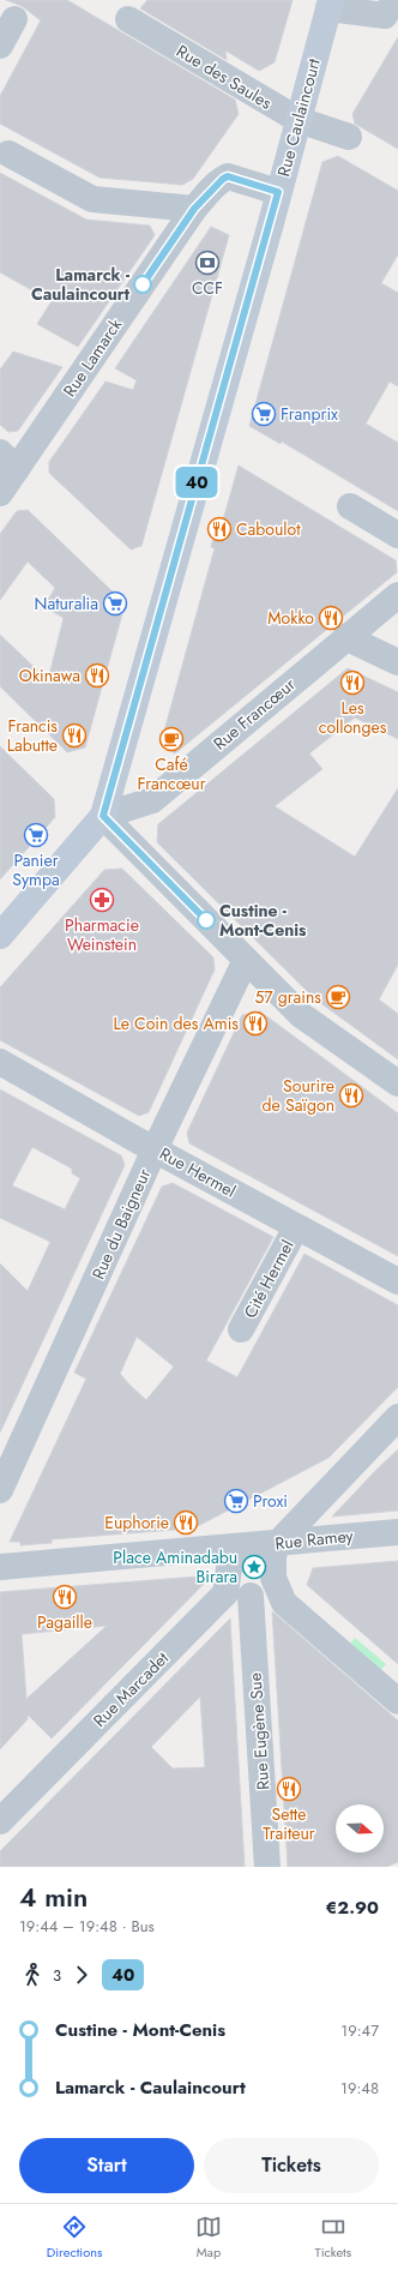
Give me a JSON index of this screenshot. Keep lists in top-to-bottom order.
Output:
{
  "streets": {
    "street": [
      "Rue des Saules",
      "Rue Caulaincourt",
      "Rue Lamarck",
      "Rue Francœur",
      "Rue Hermel",
      "Rue du Baigneur",
      "Cité Hermel",
      "Rue Ramey",
      "Rue Marcadet",
      "Rue Eugène Sue"
    ]
  },
  "crossings": [
    ["Rue des Saules", "Rue Caulaincourt"],
    ["Rue Caulaincourt", "Rue Lamarck"],
    ["Rue Caulaincourt", "Rue Francœur"],
    ["Rue Hermel", "Rue du Baigneur"],
    ["Rue Hermel", "Cité Hermel"]
  ],
  "places": {
    "bank": ["CCF"],
    "other": ["Lamarck - Caulaincourt", "Custine - Mont-Cenis"],
    "supermarket": [
      "Franprix",
      "Naturalia",
      "Panier Sympa",
      "Proxi"
    ],
    "restaurant": [
      "Caboulot",
      "Mokko",
      "Okinawa",
      "Les collonges",
      "Francis Labutte",
      "Le Coin des Amis",
      "Sourire de Saïgon",
      "Euphorie",
      "Pagaille",
      "Sette Traiteur"
    ],
    "cafe": ["Café Francœur", "57 grains"],
    "pharmacy": ["Pharmacie Weinstein"],
    "place": ["Place Aminadabu Birara"]
  },
  "lines": ["bus line 40"],
  "north": "right",
  "page": {
    "on_map": "40",
    "heading": ["4 min", "19:44 – 19:48 · Bus", "€2.90"],
    "legs": ["3", "40"],
    "list": [
      {
        "name": "Custine - Mont-Cenis",
        "value": "19:47"
      },
      {
        "name": "Lamarck - Caulaincourt",
        "value": "19:48"
      }
    ],
    "buttons": ["Start", "Tickets"],
    "tabs": ["Directions", "Map", "Tickets"]
  }
}
